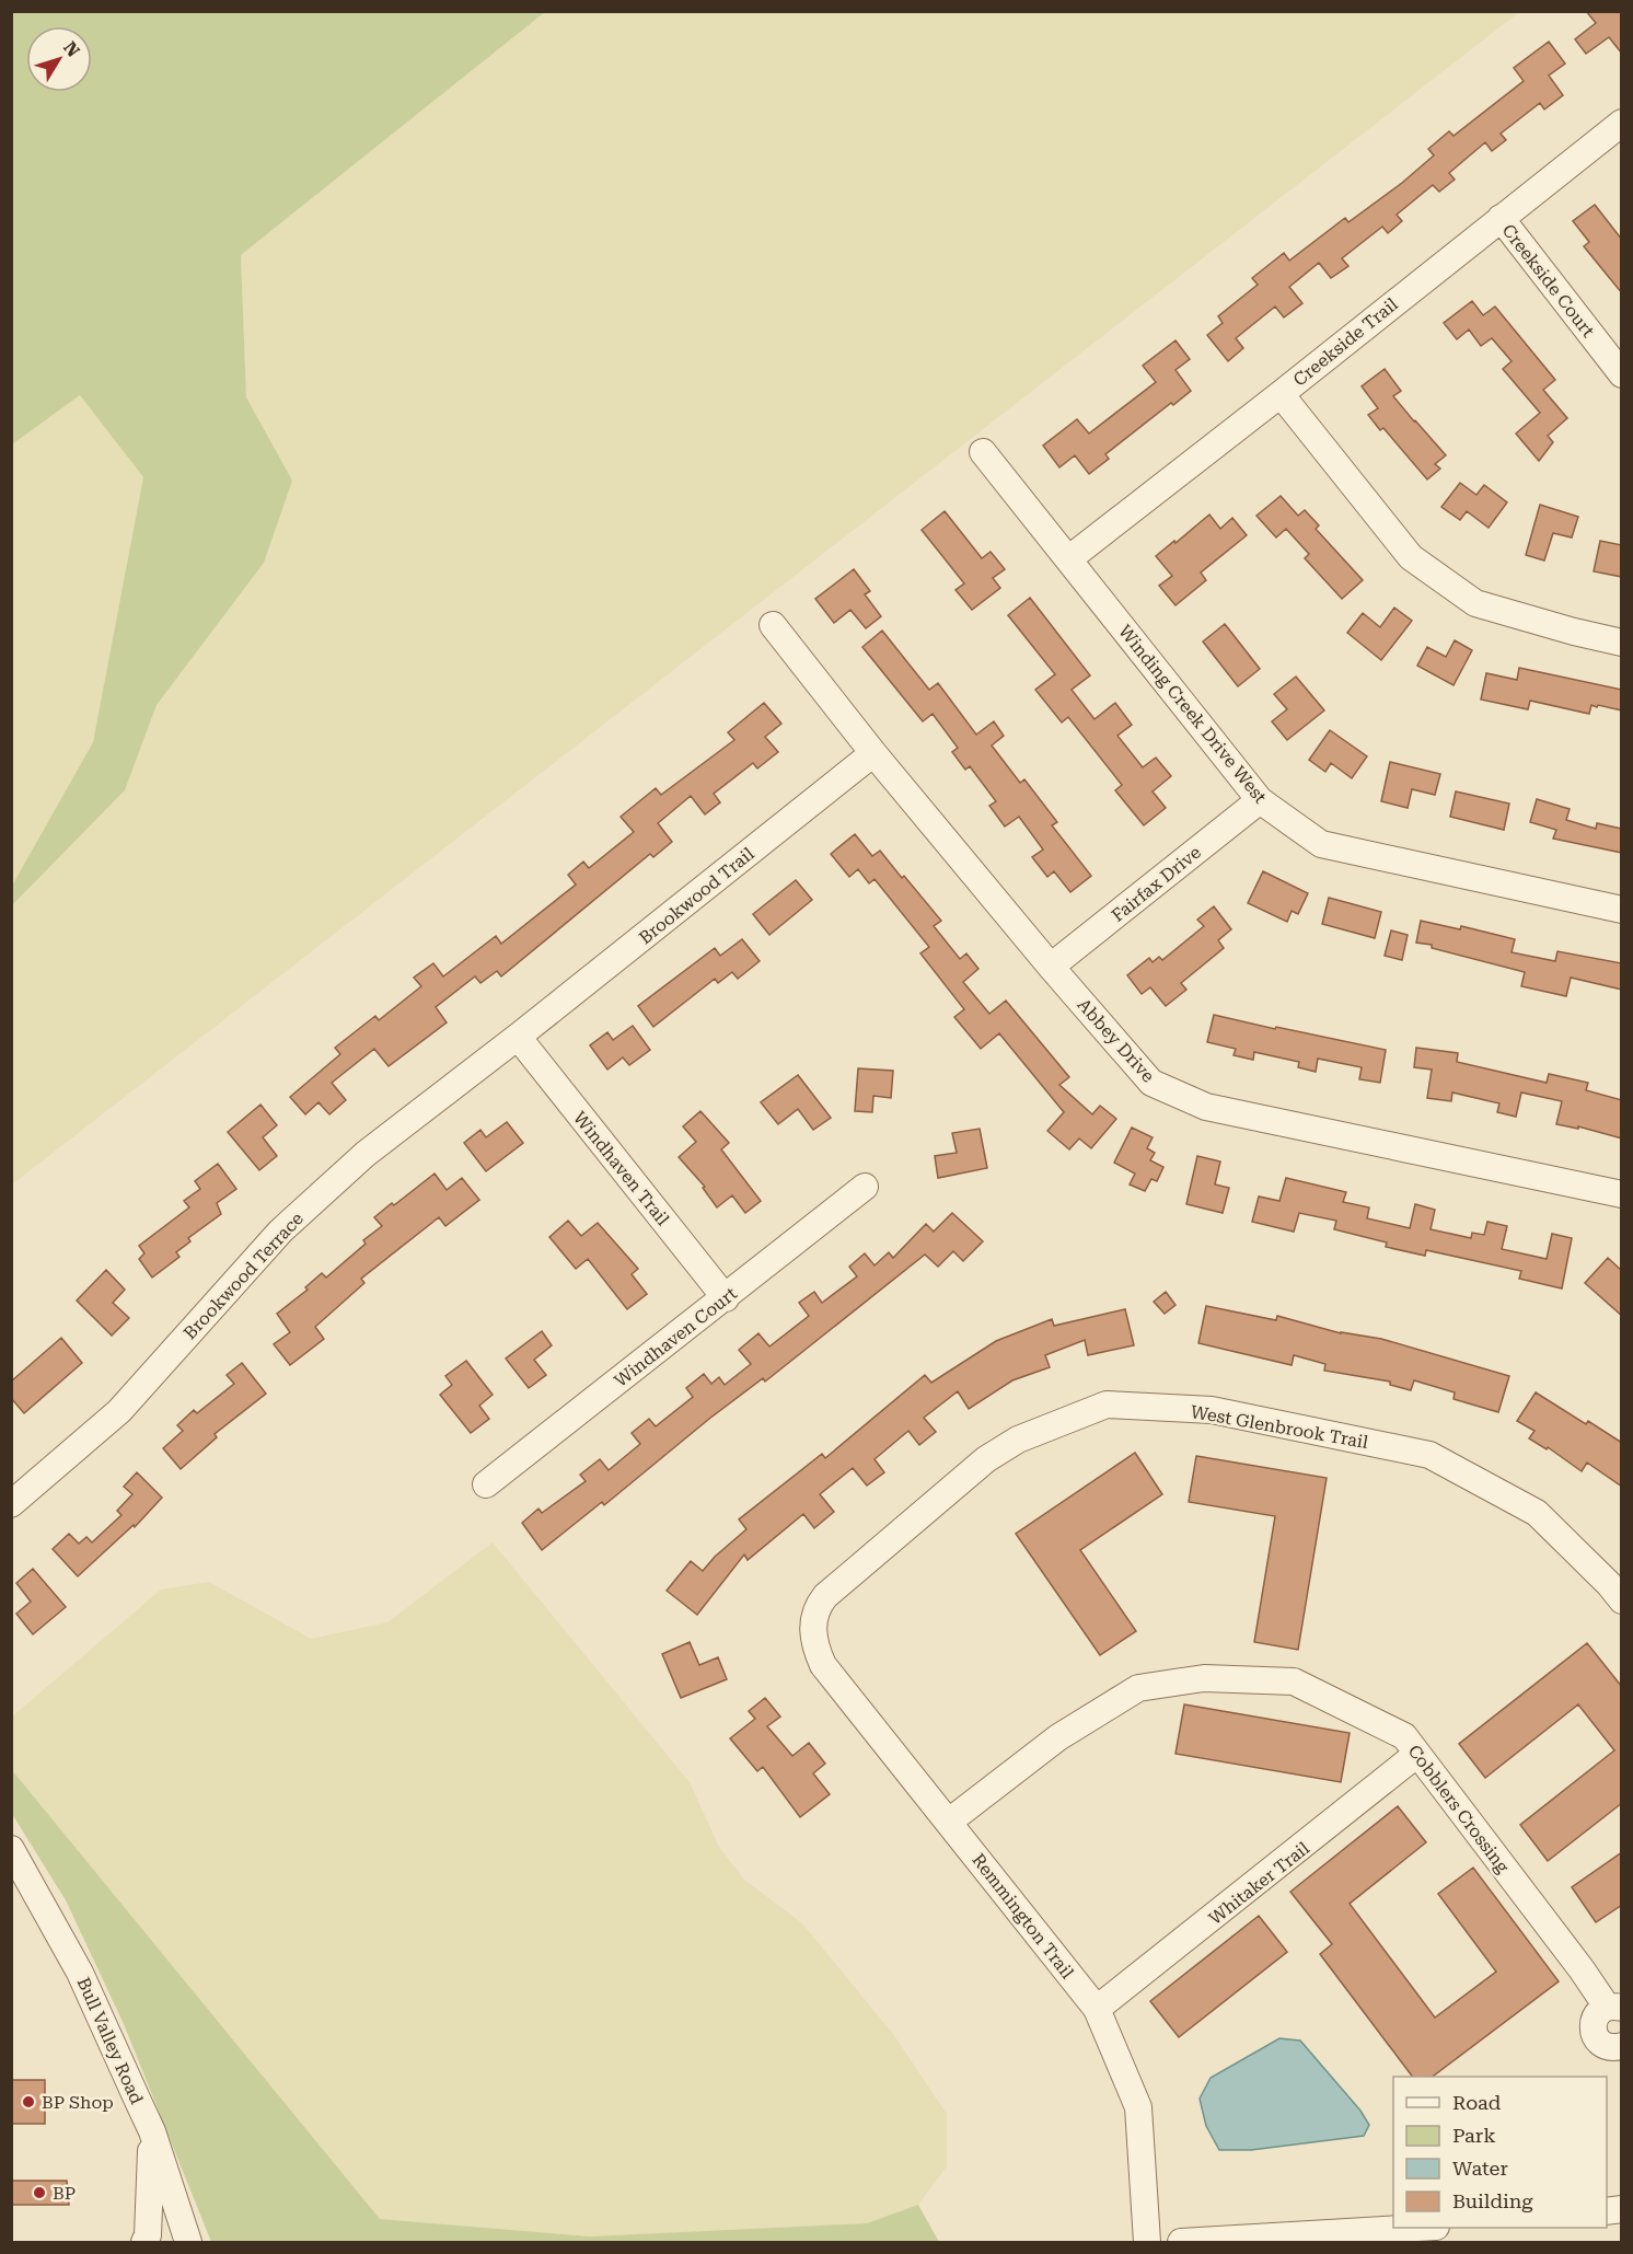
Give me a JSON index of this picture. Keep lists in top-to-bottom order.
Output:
{
  "streets": {
    "street": [
      "Creekside Court",
      "Creekside Trail",
      "Winding Creek Drive West",
      "Fairfax Drive",
      "Brookwood Trail",
      "Abbey Drive",
      "Windhaven Trail",
      "Brookwood Terrace",
      "Windhaven Court",
      "West Glenbrook Trail",
      "Cobblers Crossing",
      "Whitaker Trail",
      "Remmington Trail",
      "Bull Valley Road"
    ]
  },
  "crossings": [
    ["Creekside Court", "Creekside Trail"],
    ["Creekside Trail", "Winding Creek Drive West"],
    ["Winding Creek Drive West", "Fairfax Drive"],
    ["Fairfax Drive", "Abbey Drive"],
    ["Brookwood Trail", "Abbey Drive"],
    ["Brookwood Trail", "Windhaven Trail"],
    ["Brookwood Trail", "Brookwood Terrace"],
    ["Windhaven Trail", "Brookwood Terrace"],
    ["Windhaven Trail", "Windhaven Court"],
    ["West Glenbrook Trail", "Remmington Trail"],
    ["Cobblers Crossing", "Whitaker Trail"],
    ["Cobblers Crossing", "Remmington Trail"],
    ["Whitaker Trail", "Remmington Trail"]
  ],
  "places": ["BP Shop", "BP"],
  "legend": [
    "Road",
    "Park",
    "Water",
    "Building"
  ],
  "north": "top right"
}
